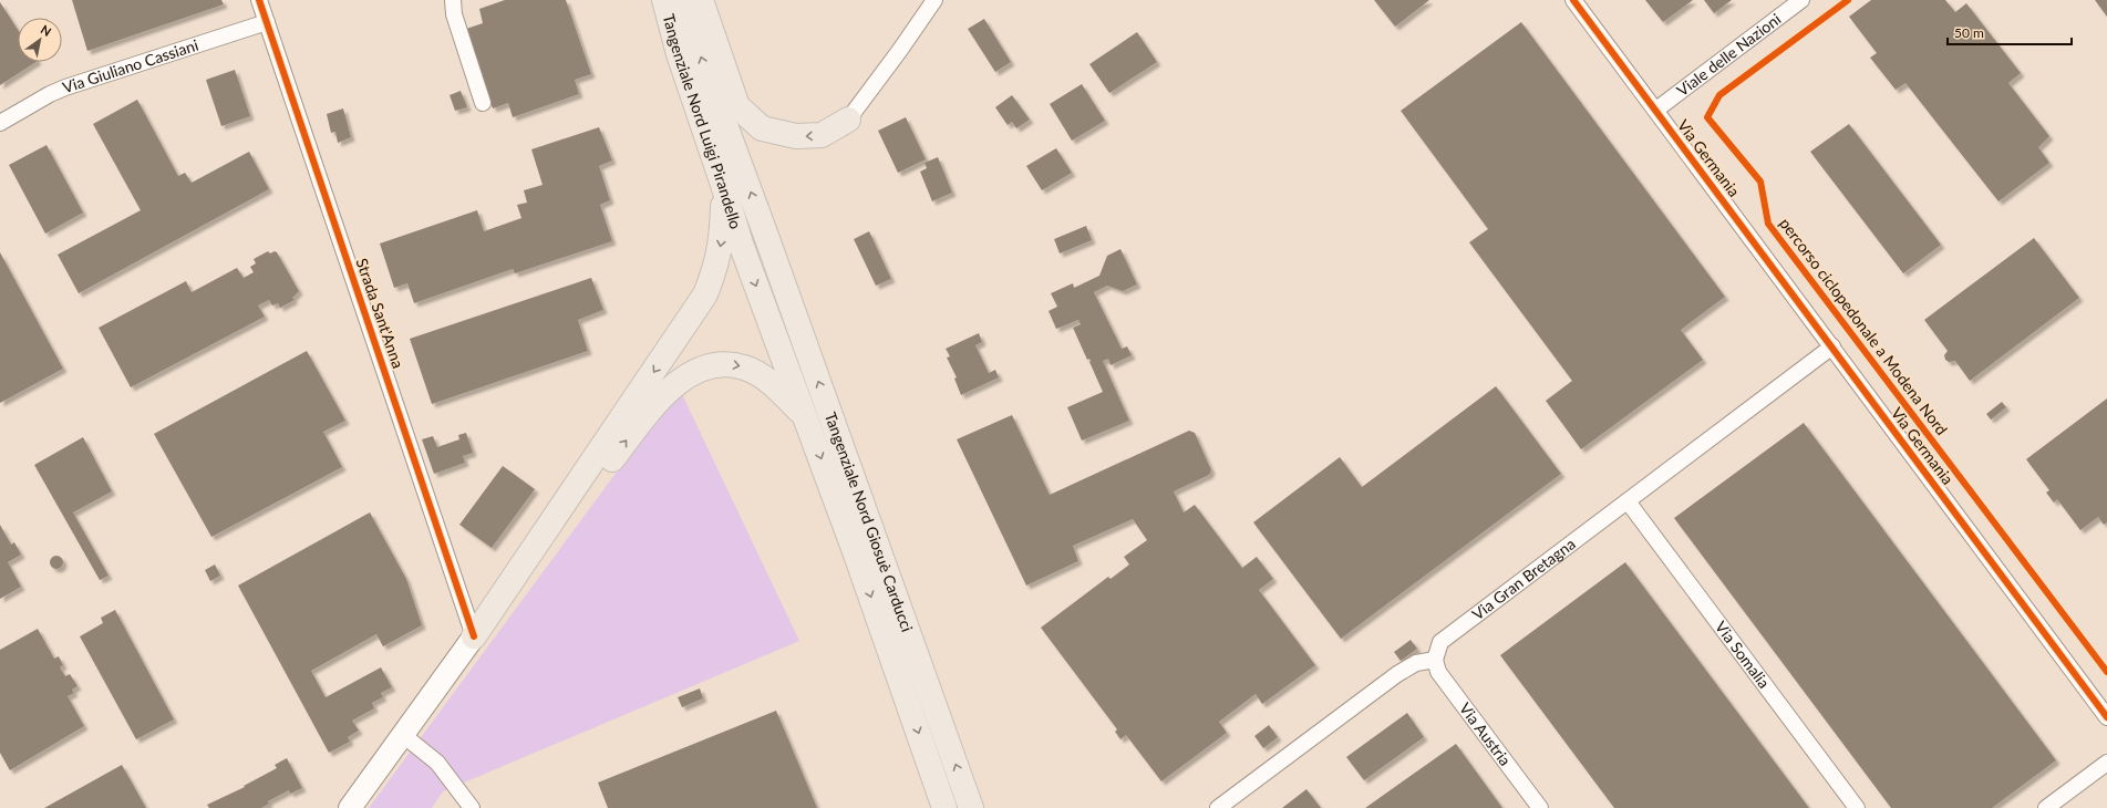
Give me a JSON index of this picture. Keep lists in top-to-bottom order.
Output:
{
  "streets": {
    "highway": ["Tangenziale Nord Luigi Pirandello", "Tangenziale Nord Giosuè Carducci"],
    "street": [
      "Viale delle Nazioni",
      "Via Giuliano Cassiani",
      "Via Germania",
      "Strada Sant'Anna",
      "Via Gran Bretagna",
      "Via Somalia",
      "Via Austria"
    ],
    "cycle path": ["percorso ciclopedonale a Modena Nord"]
  },
  "crossings": [
    ["Viale delle Nazioni", "Via Germania"],
    ["Via Giuliano Cassiani", "Strada Sant'Anna"],
    ["Tangenziale Nord Luigi Pirandello", "Tangenziale Nord Giosuè Carducci"],
    ["Via Germania", "Via Gran Bretagna"],
    ["Via Gran Bretagna", "Via Somalia"],
    ["Via Gran Bretagna", "Via Austria"]
  ],
  "scale_bar": "50 m",
  "north": "top right"
}
